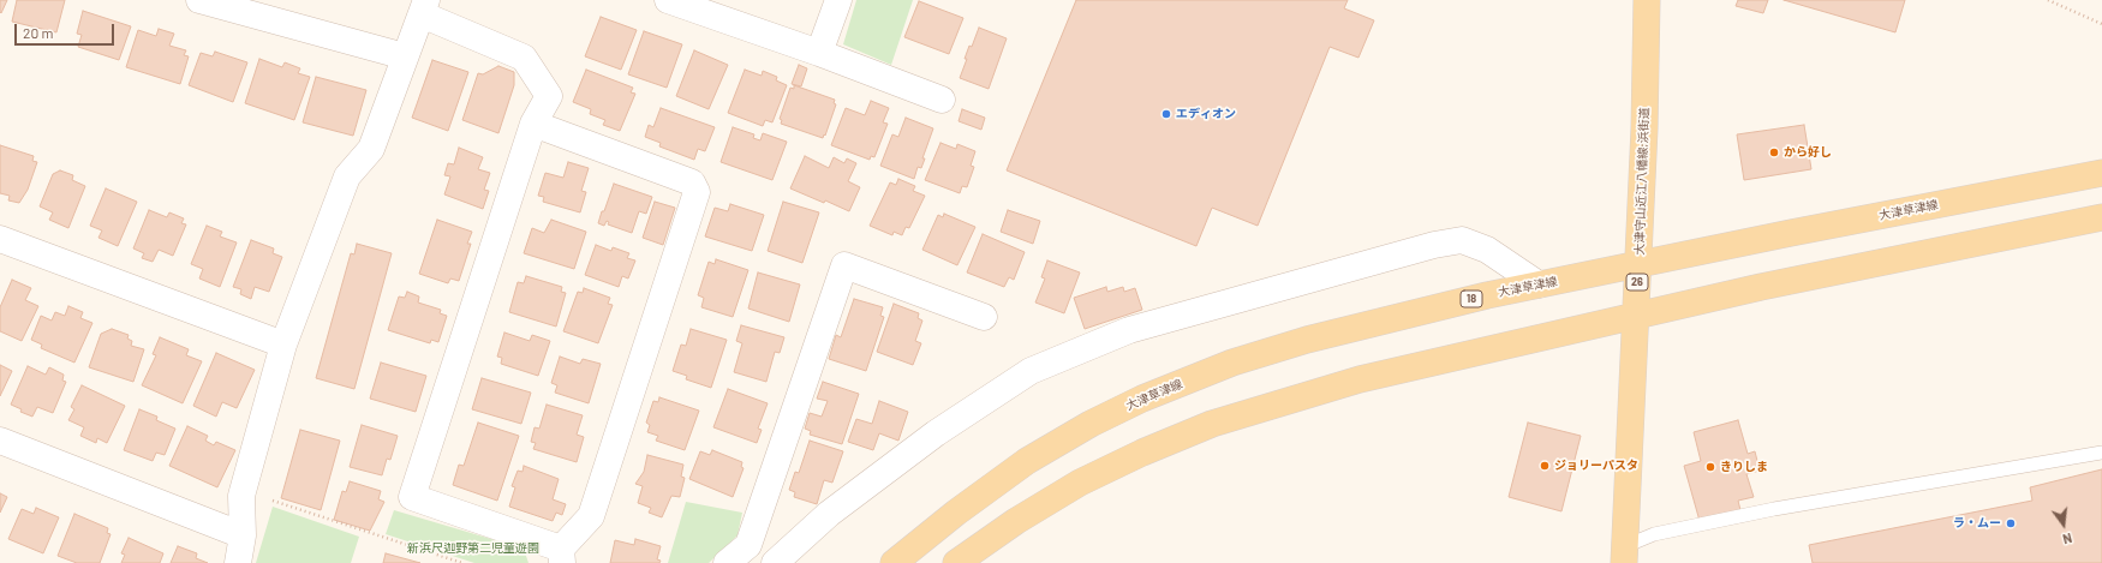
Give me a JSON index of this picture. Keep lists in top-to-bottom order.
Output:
{
  "streets": {
    "main road": [
      "大津守山近江八幡線;浜街道",
      "大津草津線",
      "26",
      "18"
    ]
  },
  "crossings": [
    ["大津守山近江八幡線;浜街道", "大津草津線"]
  ],
  "parks": ["新浜尺迦野第二児童遊園"],
  "places": [
    "エディオン",
    "から好し",
    "ジョリーパスタ",
    "きりしま",
    "ラ・ムー"
  ],
  "scale_bar": "20 m",
  "north": "bottom"
}
